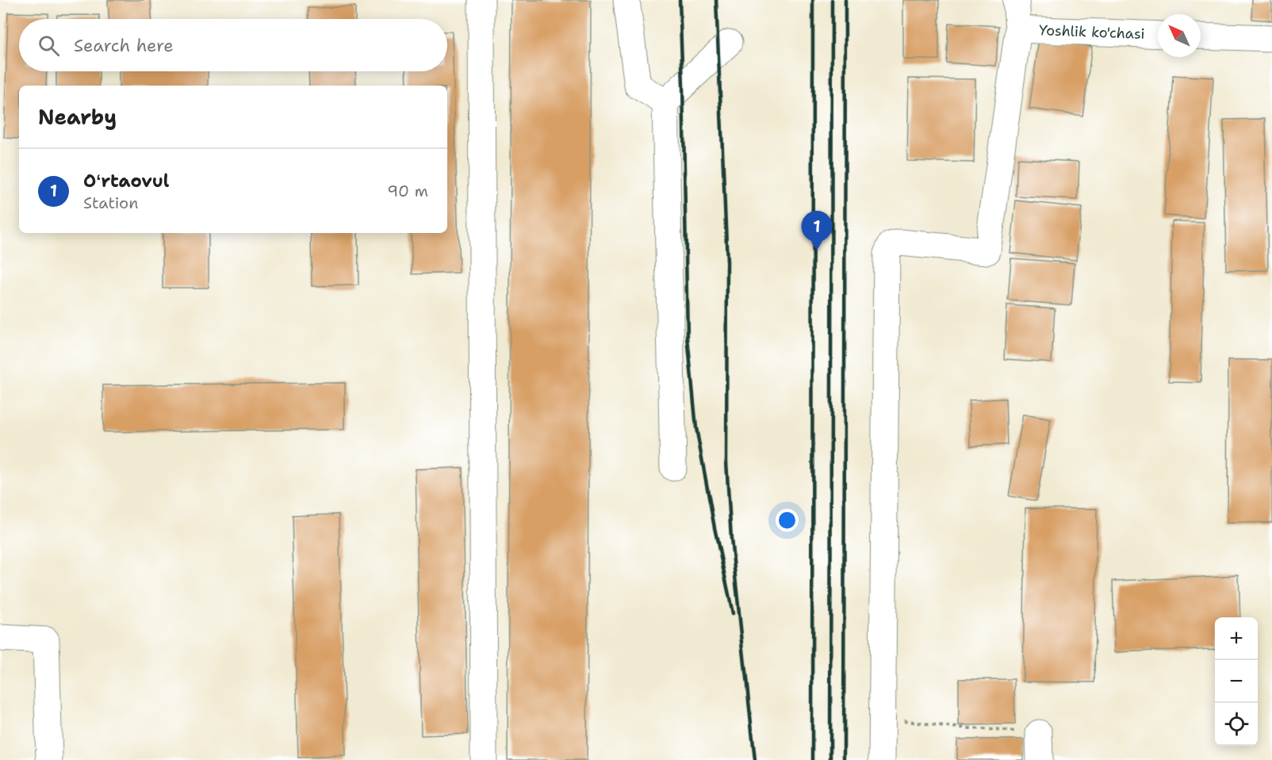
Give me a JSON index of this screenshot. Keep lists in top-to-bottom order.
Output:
{
  "streets": {
    "street": ["Yoshlik ko'chasi"]
  },
  "north": "top left",
  "page": {
    "search": "Search here",
    "heading": "Nearby",
    "list": [
      {
        "mark": "1",
        "name": "Oʻrtaovul",
        "note": "Station",
        "value": "90 m"
      }
    ],
    "pins": "1",
    "map_buttons": ["+", "−"]
  }
}
